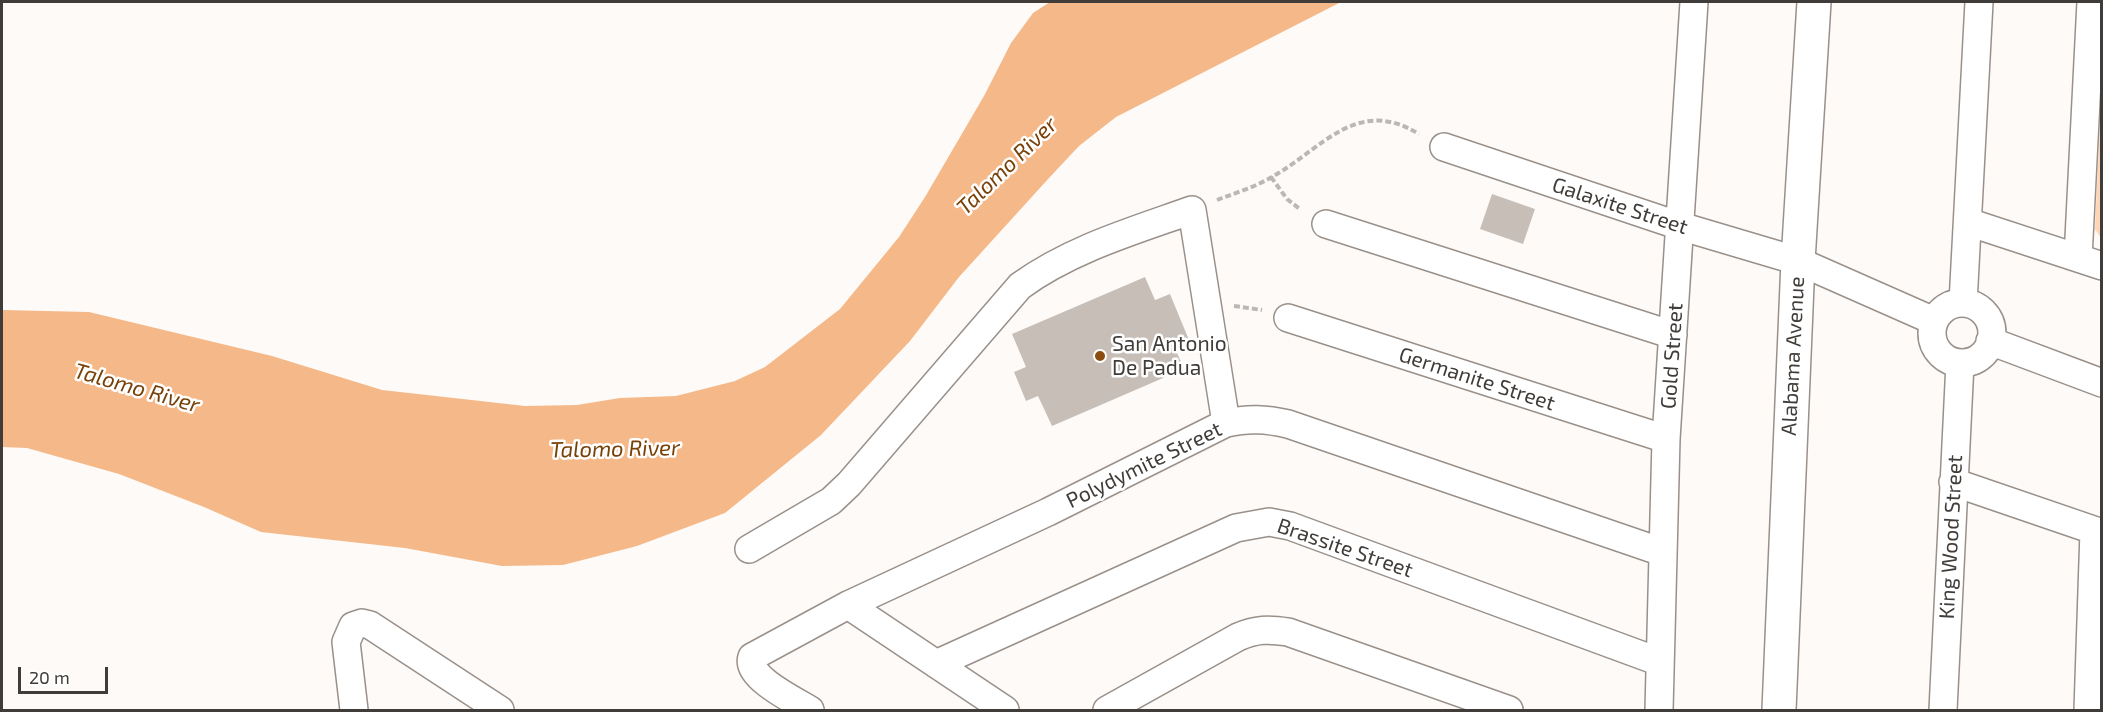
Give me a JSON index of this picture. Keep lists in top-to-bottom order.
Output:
{
  "streets": {
    "street": [
      "Galaxite Street",
      "Gold Street",
      "Alabama Avenue",
      "Germanite Street",
      "Polydymite Street",
      "King Wood Street",
      "Brassite Street"
    ]
  },
  "crossings": [
    ["Galaxite Street", "Gold Street"],
    ["Galaxite Street", "Alabama Avenue"],
    ["Galaxite Street", "King Wood Street"],
    ["Gold Street", "Germanite Street"],
    ["Gold Street", "Polydymite Street"],
    ["Gold Street", "Brassite Street"]
  ],
  "water": ["Talomo River"],
  "places": ["San Antonio De Padua"],
  "scale_bar": "20 m"
}
